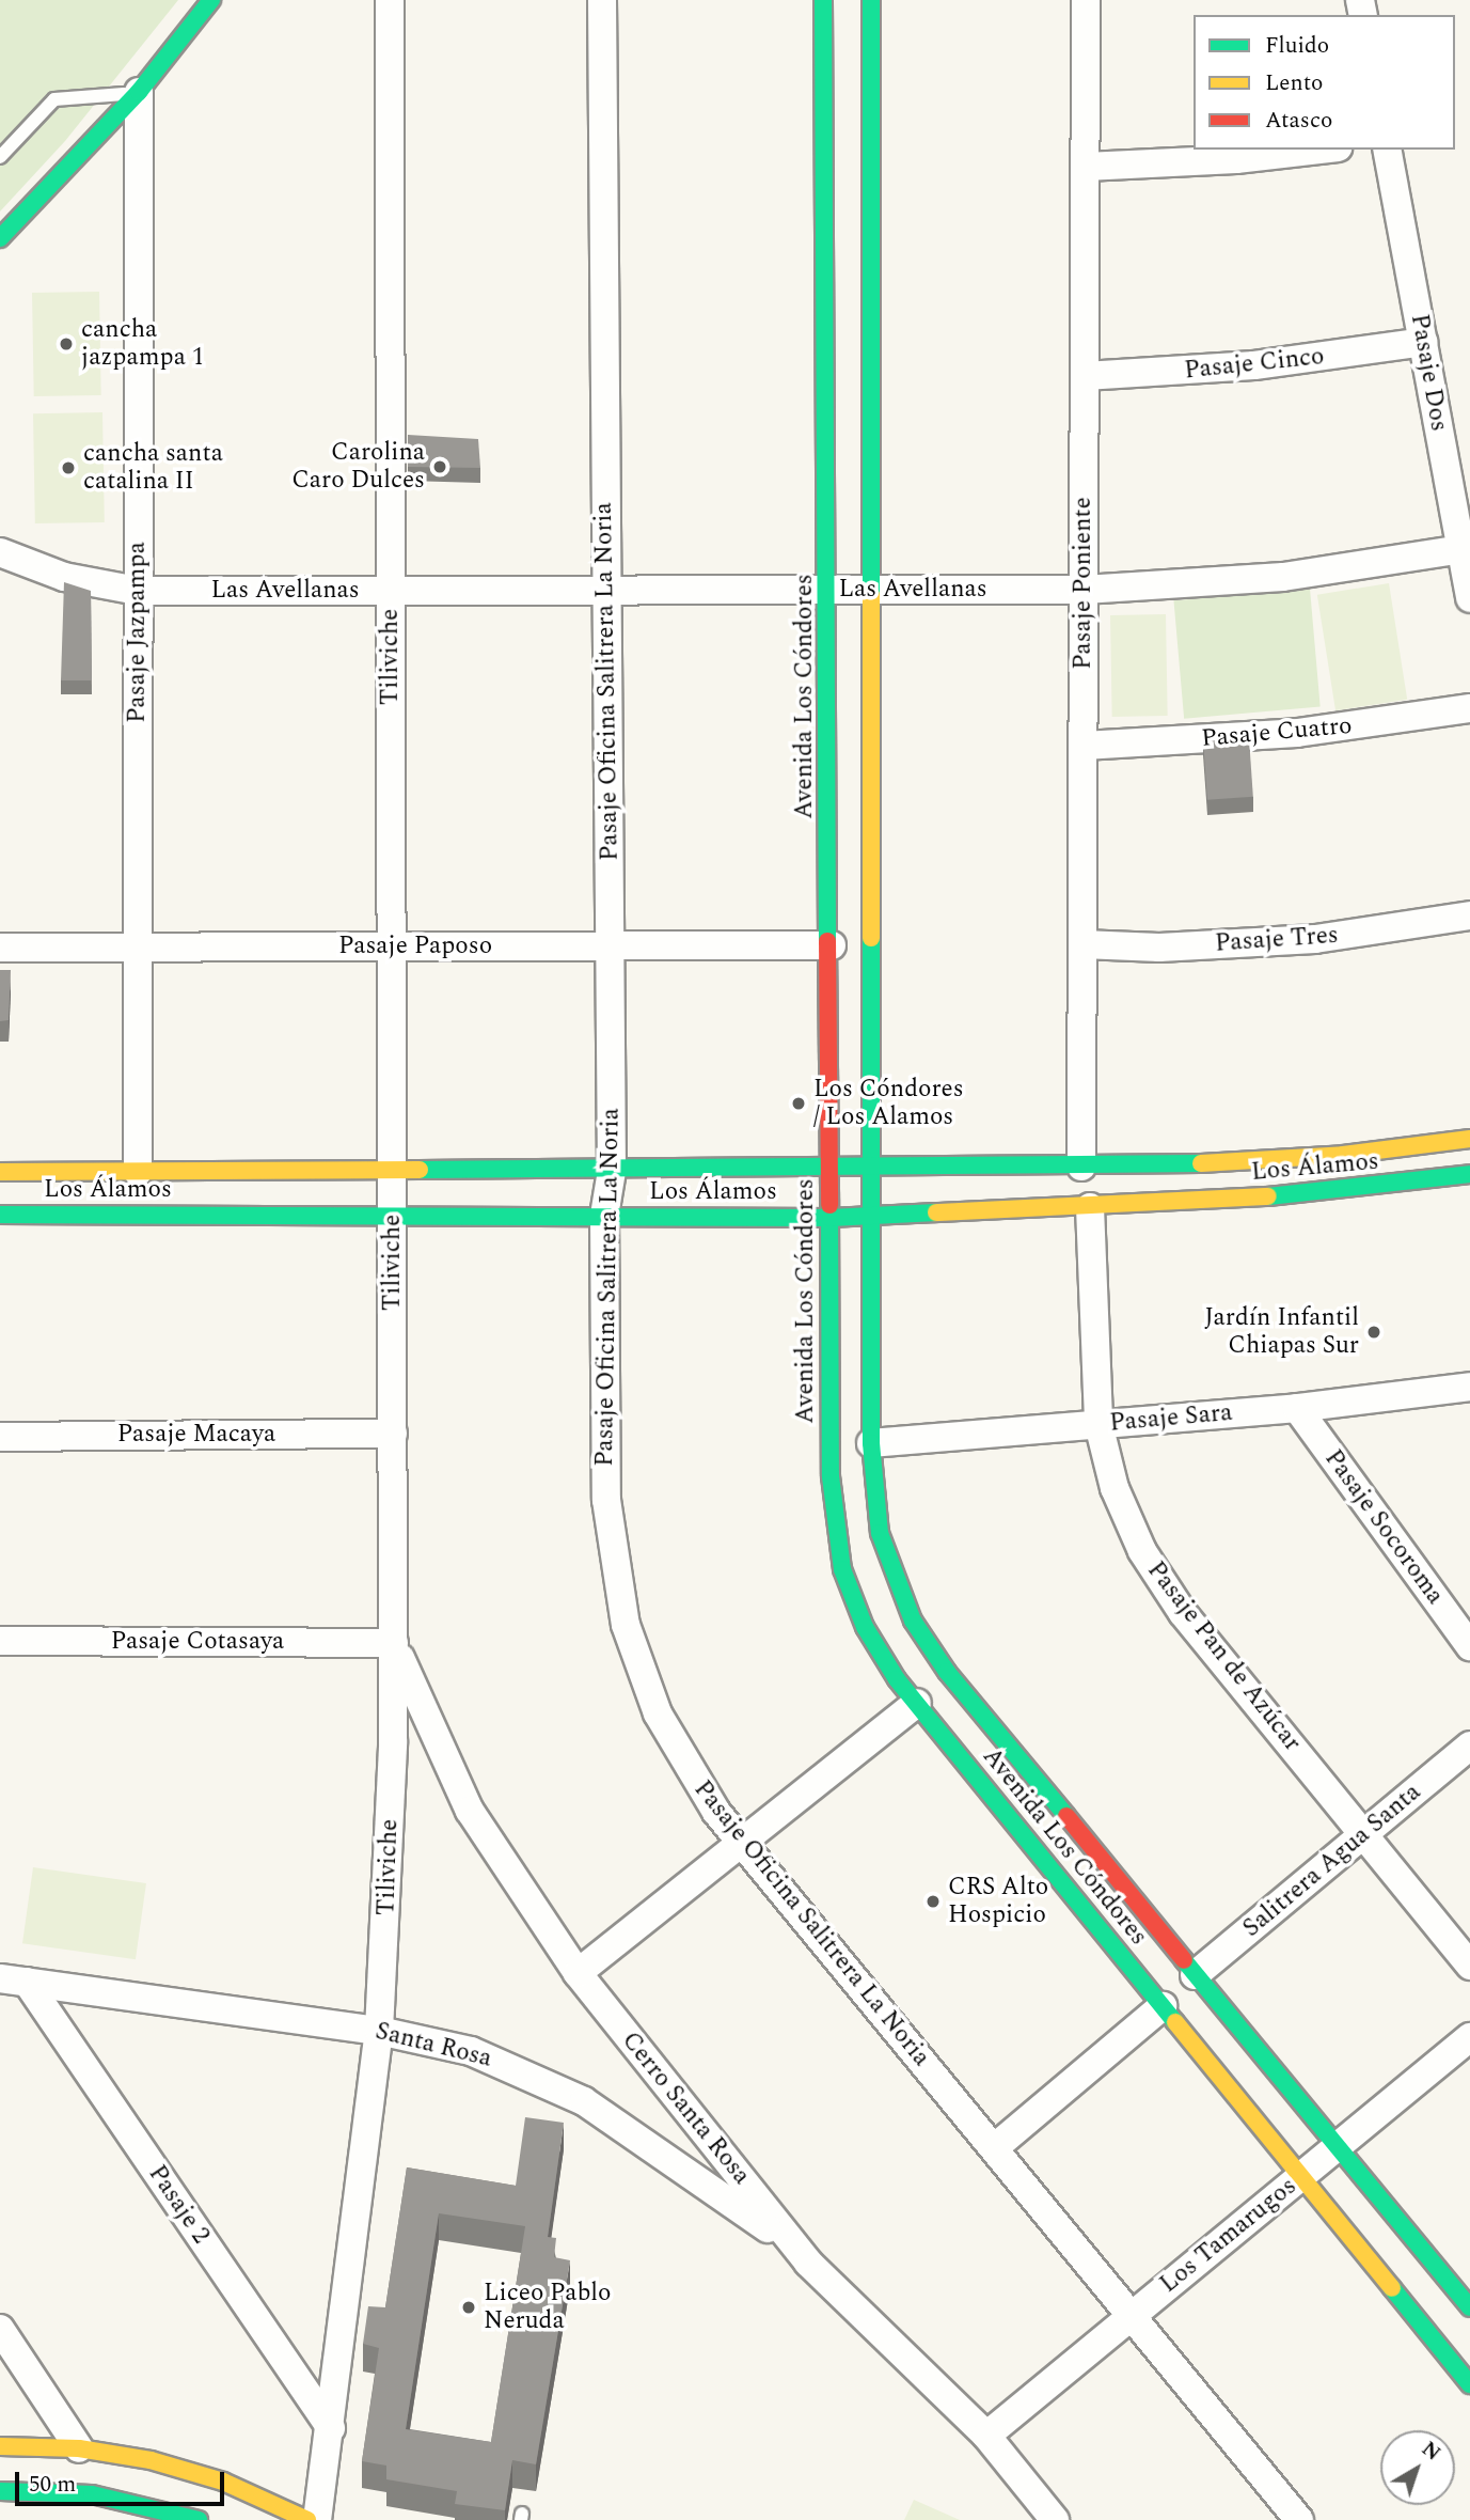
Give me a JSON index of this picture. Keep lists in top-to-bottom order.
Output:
{
  "streets": {
    "street": [
      "Pasaje Cinco",
      "Pasaje Dos",
      "Pasaje Poniente",
      "Las Avellanas",
      "Pasaje Jazpampa",
      "Tiliviche",
      "Pasaje Oficina Salitrera La Noria",
      "Avenida Los Cóndores",
      "Pasaje Cuatro",
      "Pasaje Tres",
      "Pasaje Paposo",
      "Los Álamos",
      "Pasaje Sara",
      "Pasaje Macaya",
      "Pasaje Socoroma",
      "Pasaje Cotasaya",
      "Pasaje Pan de Azúcar",
      "Salitrera Agua Santa",
      "Santa Rosa",
      "Cerro Santa Rosa",
      "Pasaje 2",
      "Los Tamarugos"
    ]
  },
  "crossings": [
    ["Pasaje Cinco", "Pasaje Dos"],
    ["Pasaje Cinco", "Pasaje Poniente"],
    ["Pasaje Dos", "Las Avellanas"],
    ["Pasaje Poniente", "Las Avellanas"],
    ["Pasaje Poniente", "Pasaje Cuatro"],
    ["Pasaje Poniente", "Pasaje Tres"],
    ["Pasaje Poniente", "Los Álamos"],
    ["Las Avellanas", "Pasaje Jazpampa"],
    ["Las Avellanas", "Tiliviche"],
    ["Las Avellanas", "Pasaje Oficina Salitrera La Noria"],
    ["Las Avellanas", "Avenida Los Cóndores"],
    ["Pasaje Jazpampa", "Pasaje Paposo"],
    ["Pasaje Jazpampa", "Los Álamos"],
    ["Tiliviche", "Pasaje Paposo"],
    ["Tiliviche", "Los Álamos"],
    ["Tiliviche", "Pasaje Macaya"],
    ["Tiliviche", "Pasaje Cotasaya"],
    ["Tiliviche", "Santa Rosa"],
    ["Tiliviche", "Cerro Santa Rosa"],
    ["Tiliviche", "Pasaje 2"],
    ["Pasaje Oficina Salitrera La Noria", "Pasaje Paposo"],
    ["Pasaje Oficina Salitrera La Noria", "Los Álamos"],
    ["Pasaje Oficina Salitrera La Noria", "Los Tamarugos"],
    ["Avenida Los Cóndores", "Pasaje Paposo"],
    ["Avenida Los Cóndores", "Los Álamos"],
    ["Avenida Los Cóndores", "Pasaje Sara"],
    ["Avenida Los Cóndores", "Salitrera Agua Santa"],
    ["Avenida Los Cóndores", "Los Tamarugos"],
    ["Los Álamos", "Pasaje Pan de Azúcar"],
    ["Pasaje Sara", "Pasaje Socoroma"],
    ["Pasaje Sara", "Pasaje Pan de Azúcar"],
    ["Pasaje Cotasaya", "Cerro Santa Rosa"],
    ["Pasaje Pan de Azúcar", "Salitrera Agua Santa"],
    ["Santa Rosa", "Cerro Santa Rosa"],
    ["Santa Rosa", "Pasaje 2"],
    ["Cerro Santa Rosa", "Los Tamarugos"]
  ],
  "places": [
    "cancha jazpampa 1",
    "Carolina Caro Dulces",
    "cancha santa catalina II",
    "Los Cóndores / Los Alamos",
    "Jardín Infantil Chiapas Sur",
    "CRS Alto Hospicio",
    "Liceo Pablo Neruda"
  ],
  "legend": ["Fluido", "Lento", "Atasco"],
  "scale_bar": "50 m",
  "north": "top right"
}
